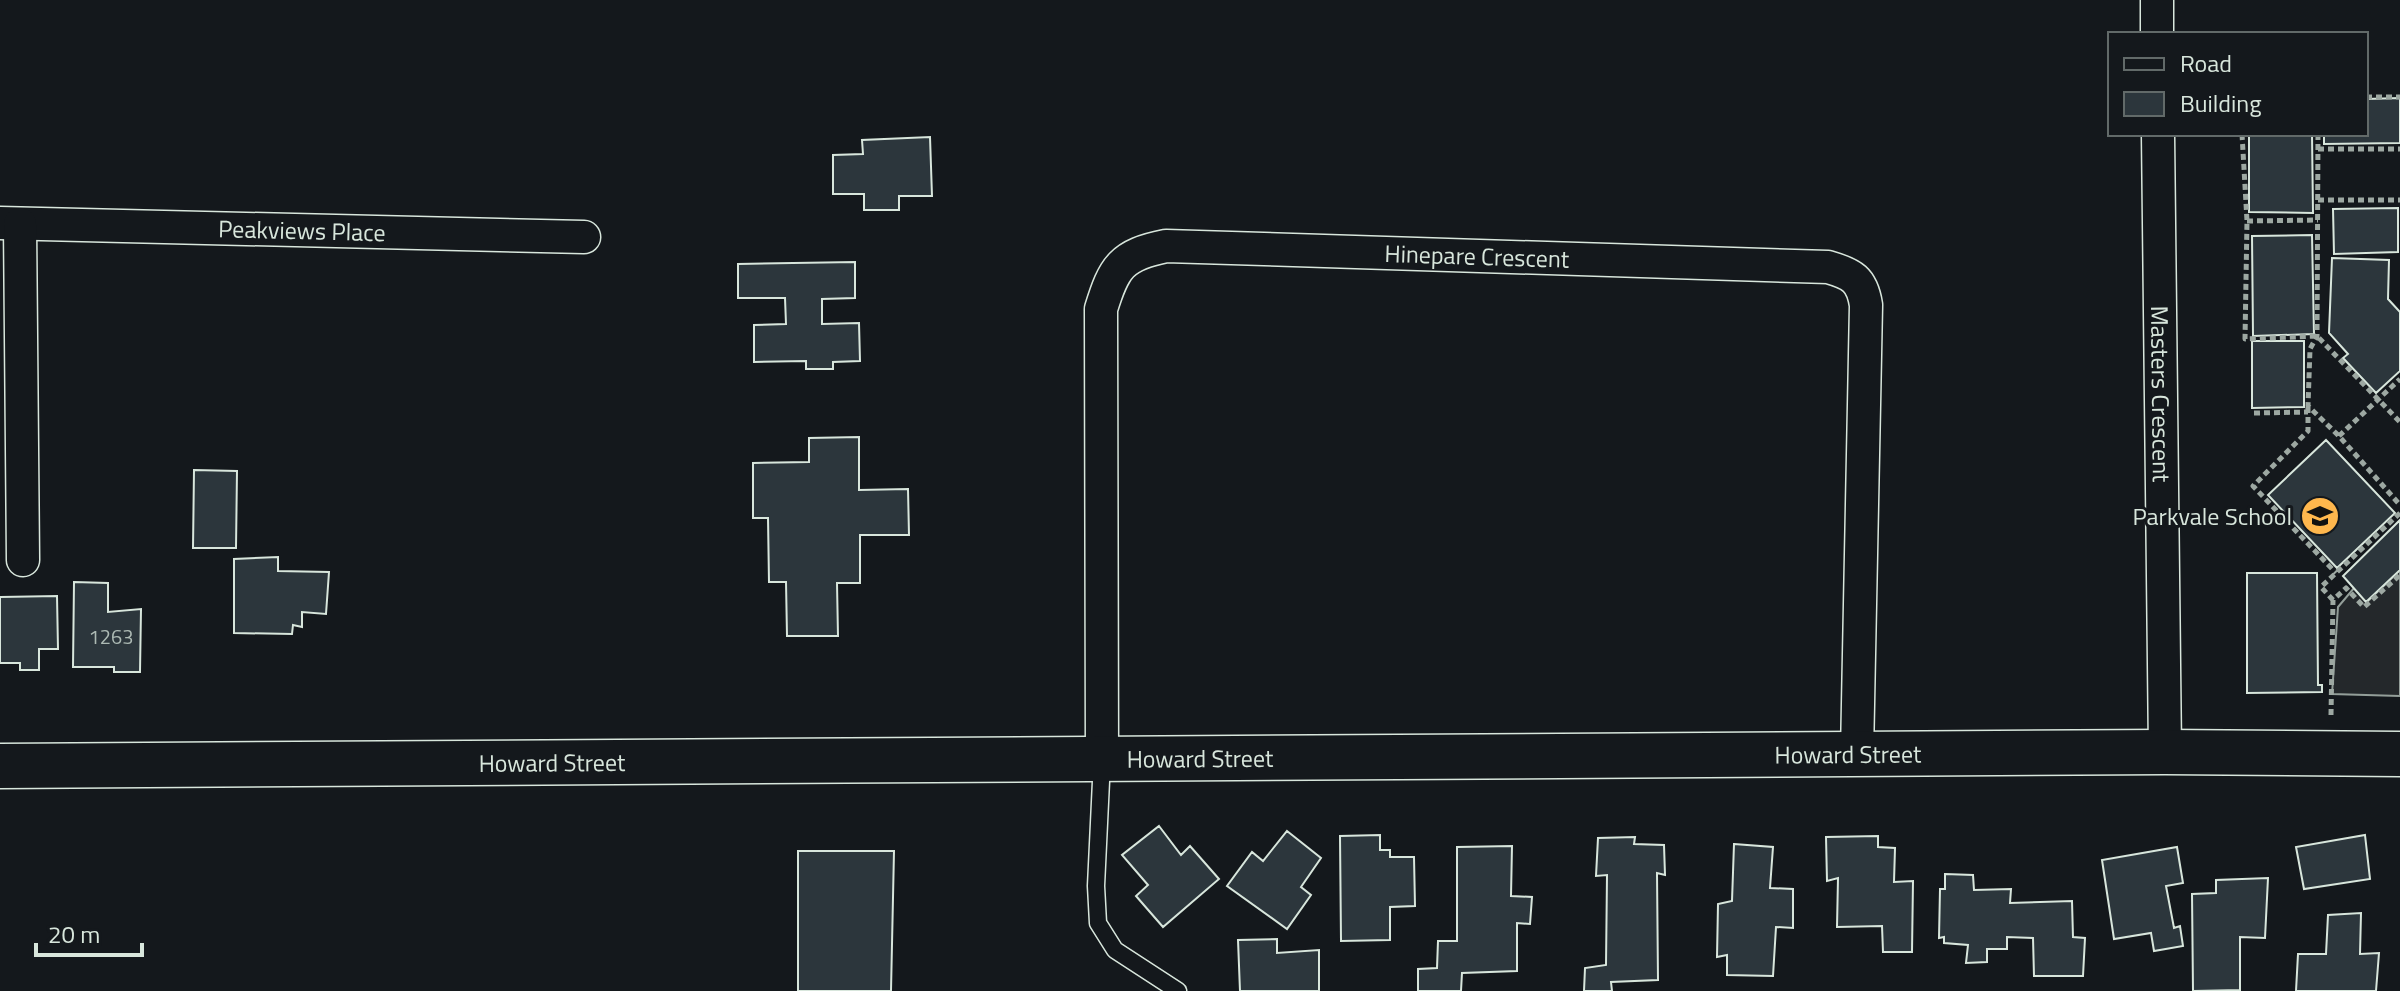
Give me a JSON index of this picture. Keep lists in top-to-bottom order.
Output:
{
  "streets": {
    "street": [
      "Peakviews Place",
      "Hinepare Crescent",
      "Masters Crescent",
      "Howard Street"
    ]
  },
  "crossings": [
    ["Hinepare Crescent", "Howard Street"],
    ["Masters Crescent", "Howard Street"]
  ],
  "places": {
    "school or university": ["Parkvale School"]
  },
  "house_numbers": ["1263"],
  "legend": ["Road", "Building"],
  "scale_bar": "20 m"
}
